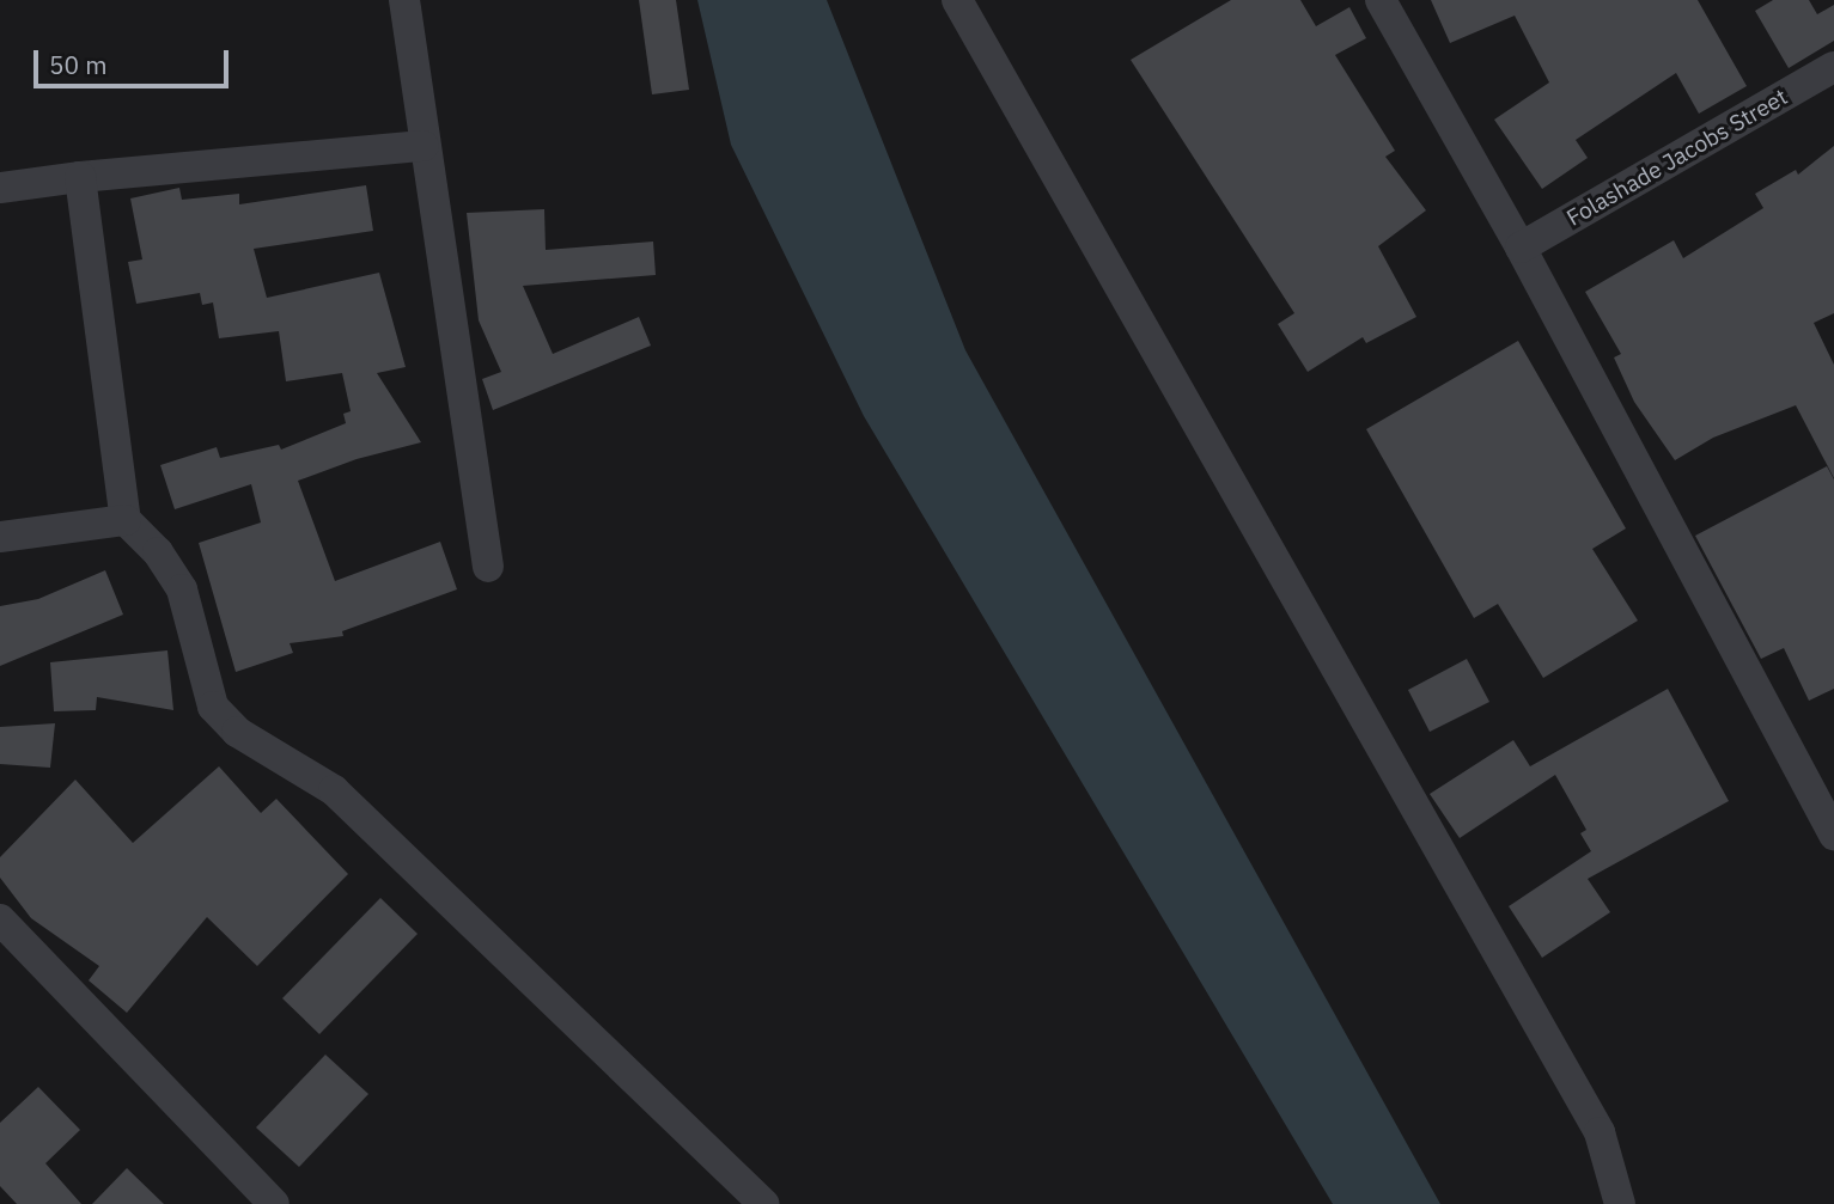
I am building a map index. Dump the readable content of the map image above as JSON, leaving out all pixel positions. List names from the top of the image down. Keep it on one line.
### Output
{"streets":{"street":["Folashade Jacobs Street"]},"scale_bar":"50 m"}
